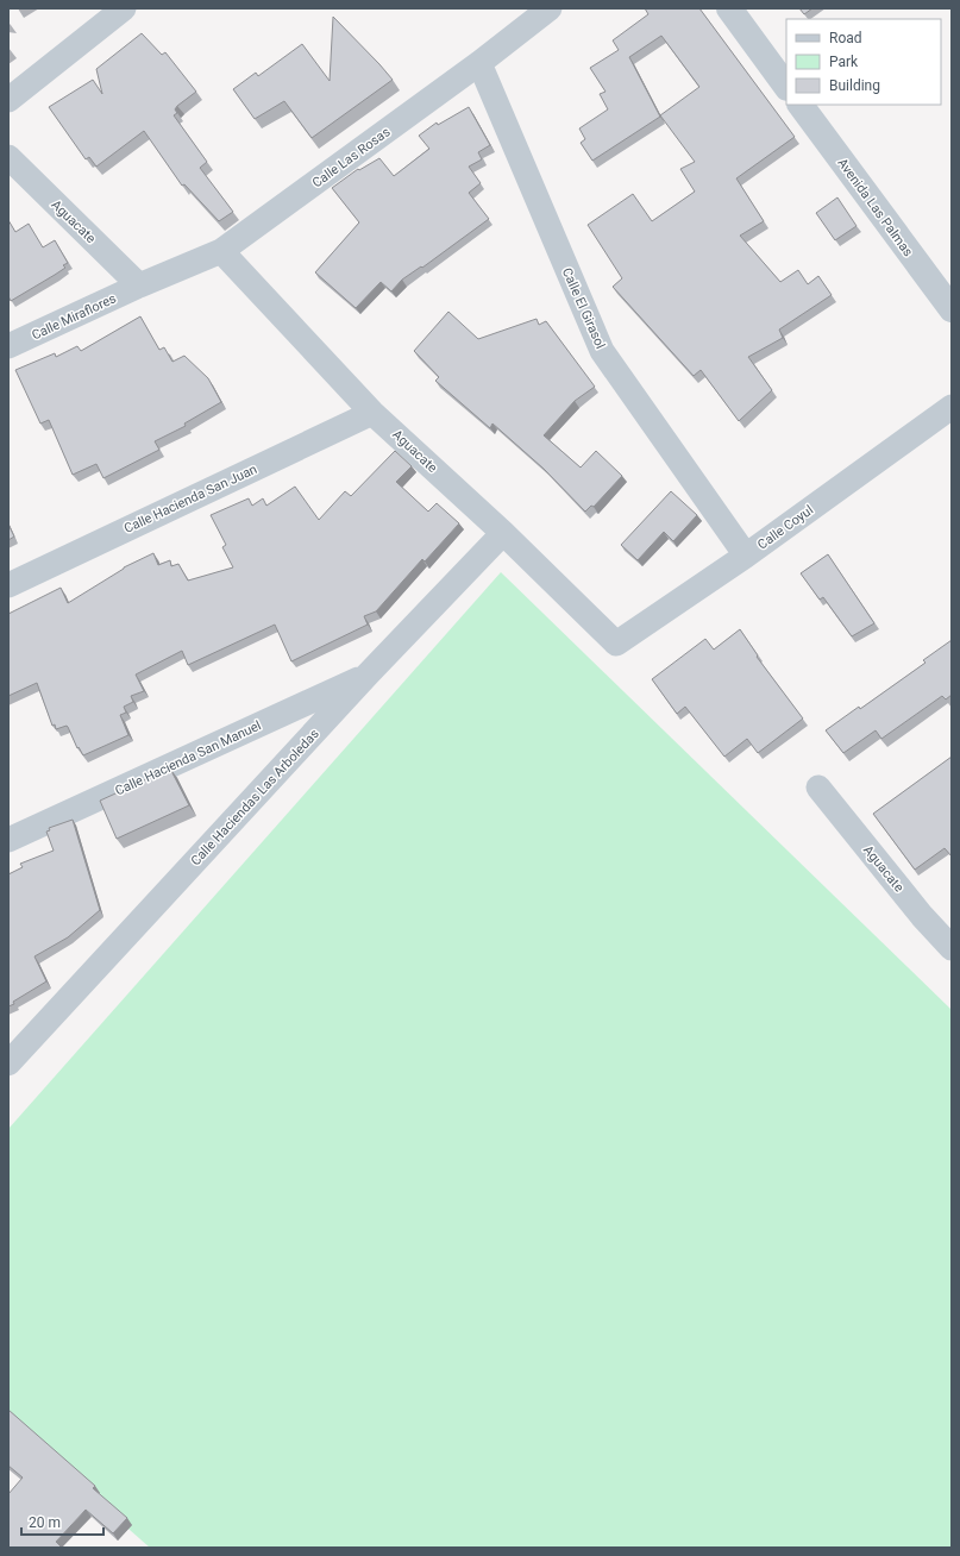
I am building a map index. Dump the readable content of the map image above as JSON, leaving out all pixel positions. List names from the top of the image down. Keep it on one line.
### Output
{"streets":{"street":["Calle Las Rosas","Avenida Las Palmas","Aguacate","Calle El Girasol","Calle Miraflores","Calle Hacienda San Juan","Calle Coyul","Calle Hacienda San Manuel","Calle Haciendas Las Arboledas"]},"crossings":[["Calle Las Rosas","Aguacate"],["Calle Las Rosas","Calle El Girasol"],["Calle Las Rosas","Calle Miraflores"],["Aguacate","Calle Miraflores"],["Aguacate","Calle Hacienda San Juan"],["Aguacate","Calle Coyul"],["Aguacate","Calle Haciendas Las Arboledas"],["Calle El Girasol","Calle Coyul"],["Calle Hacienda San Manuel","Calle Haciendas Las Arboledas"]],"legend":["Road","Park","Building"],"scale_bar":"20 m"}
